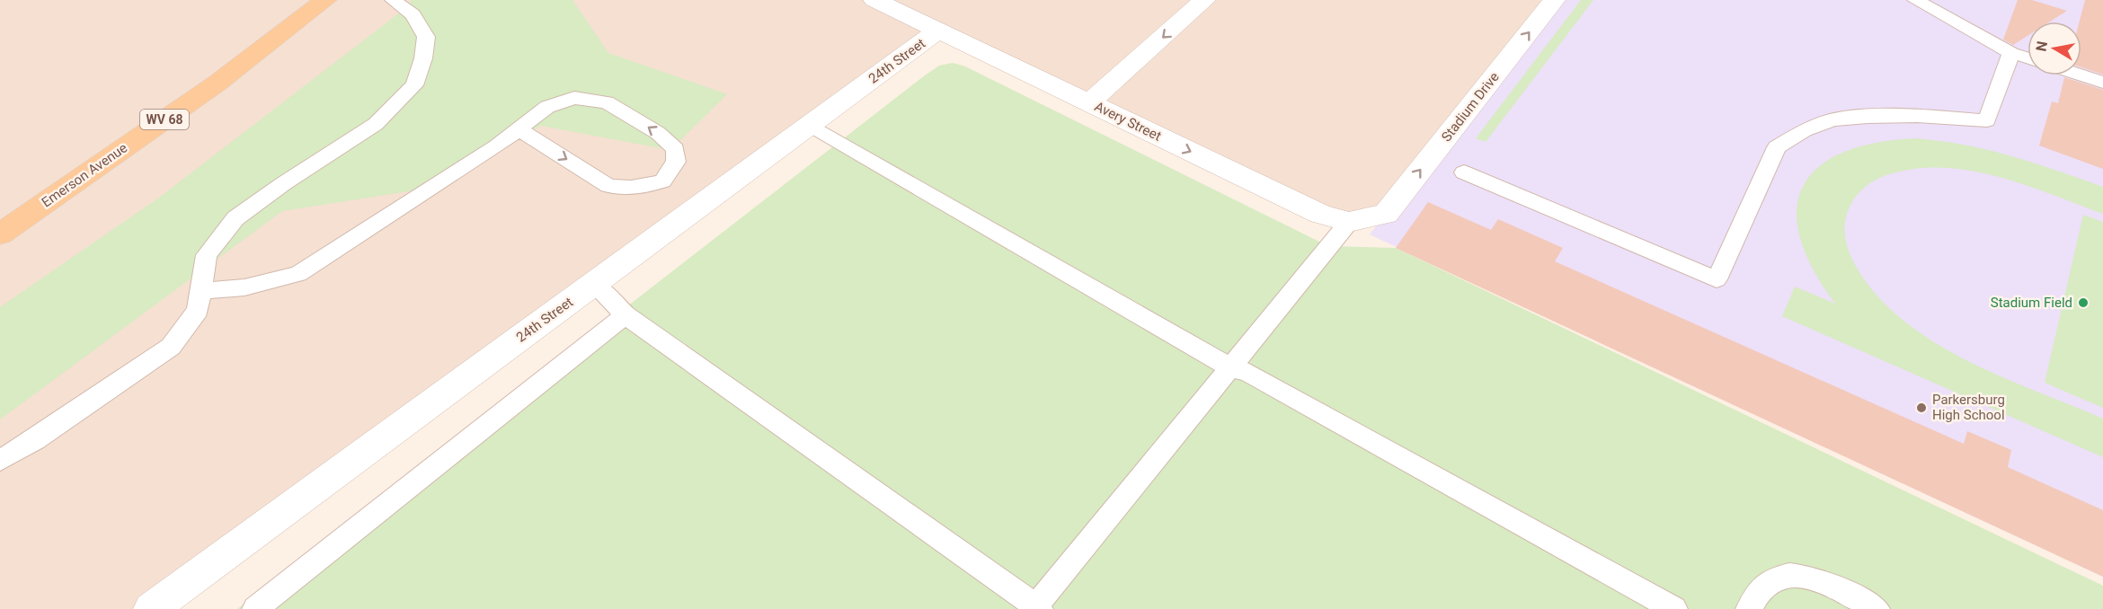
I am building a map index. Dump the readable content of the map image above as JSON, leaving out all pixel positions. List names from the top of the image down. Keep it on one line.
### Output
{"streets":{"main road":["WV 68","Emerson Avenue"],"street":["24th Street","Stadium Drive","Avery Street"]},"crossings":[["24th Street","Avery Street"],["Stadium Drive","Avery Street"]],"one_way":["Stadium Drive","Avery Street"],"places":["Stadium Field","Parkersburg High School"],"north":"left"}
